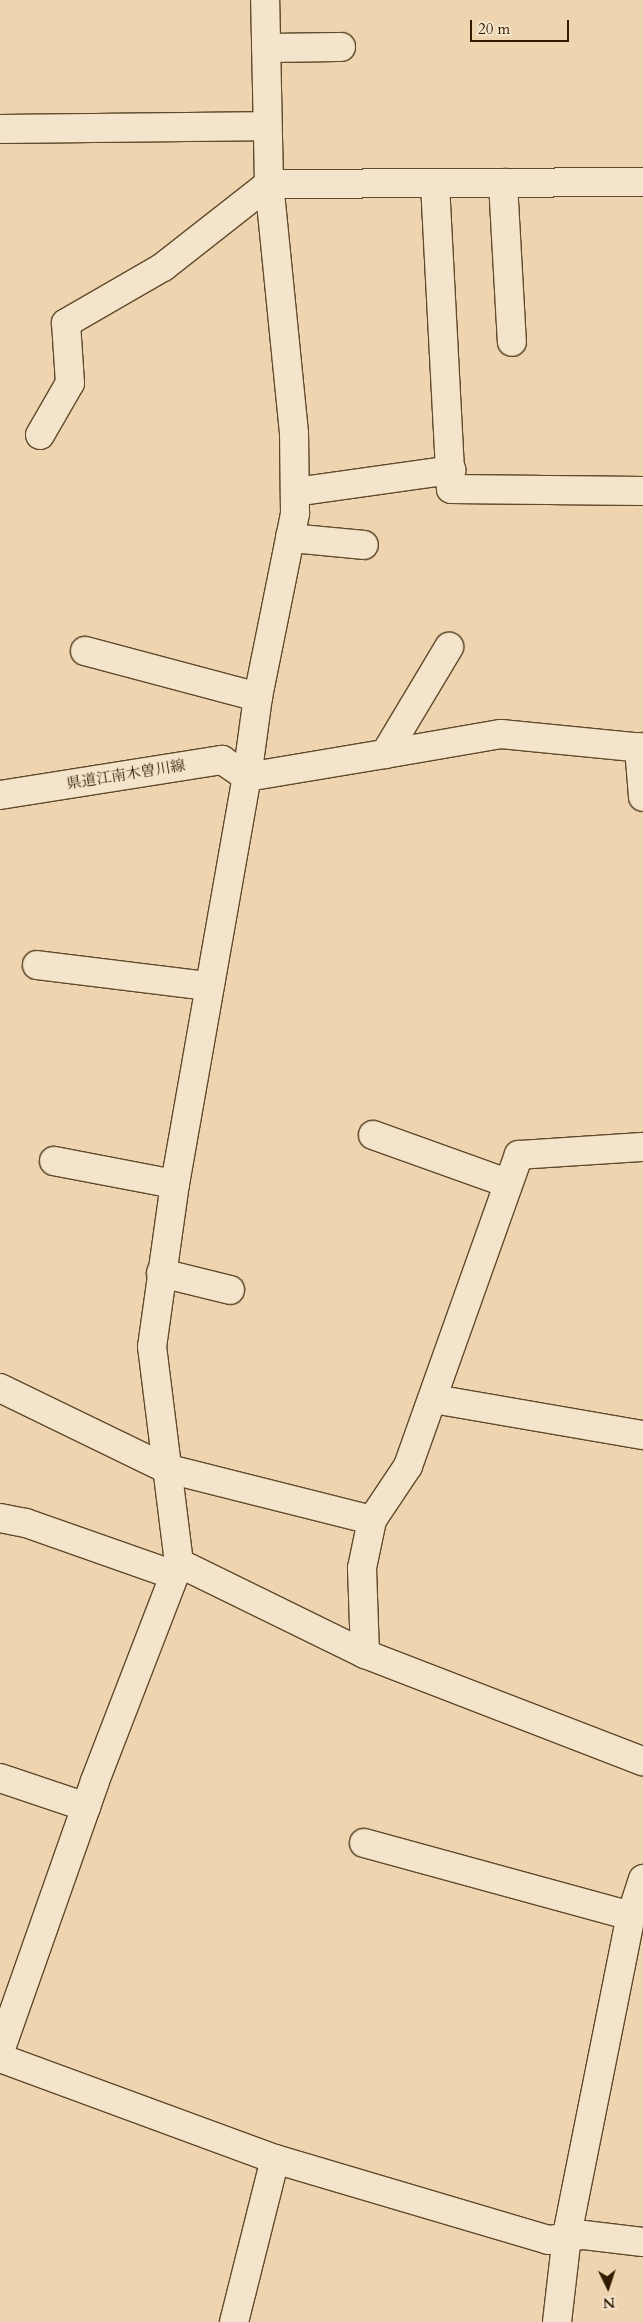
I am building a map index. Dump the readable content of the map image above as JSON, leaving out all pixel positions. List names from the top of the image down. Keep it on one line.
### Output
{"streets":{"street":["県道江南木曽川線"]},"scale_bar":"20 m","north":"bottom"}
